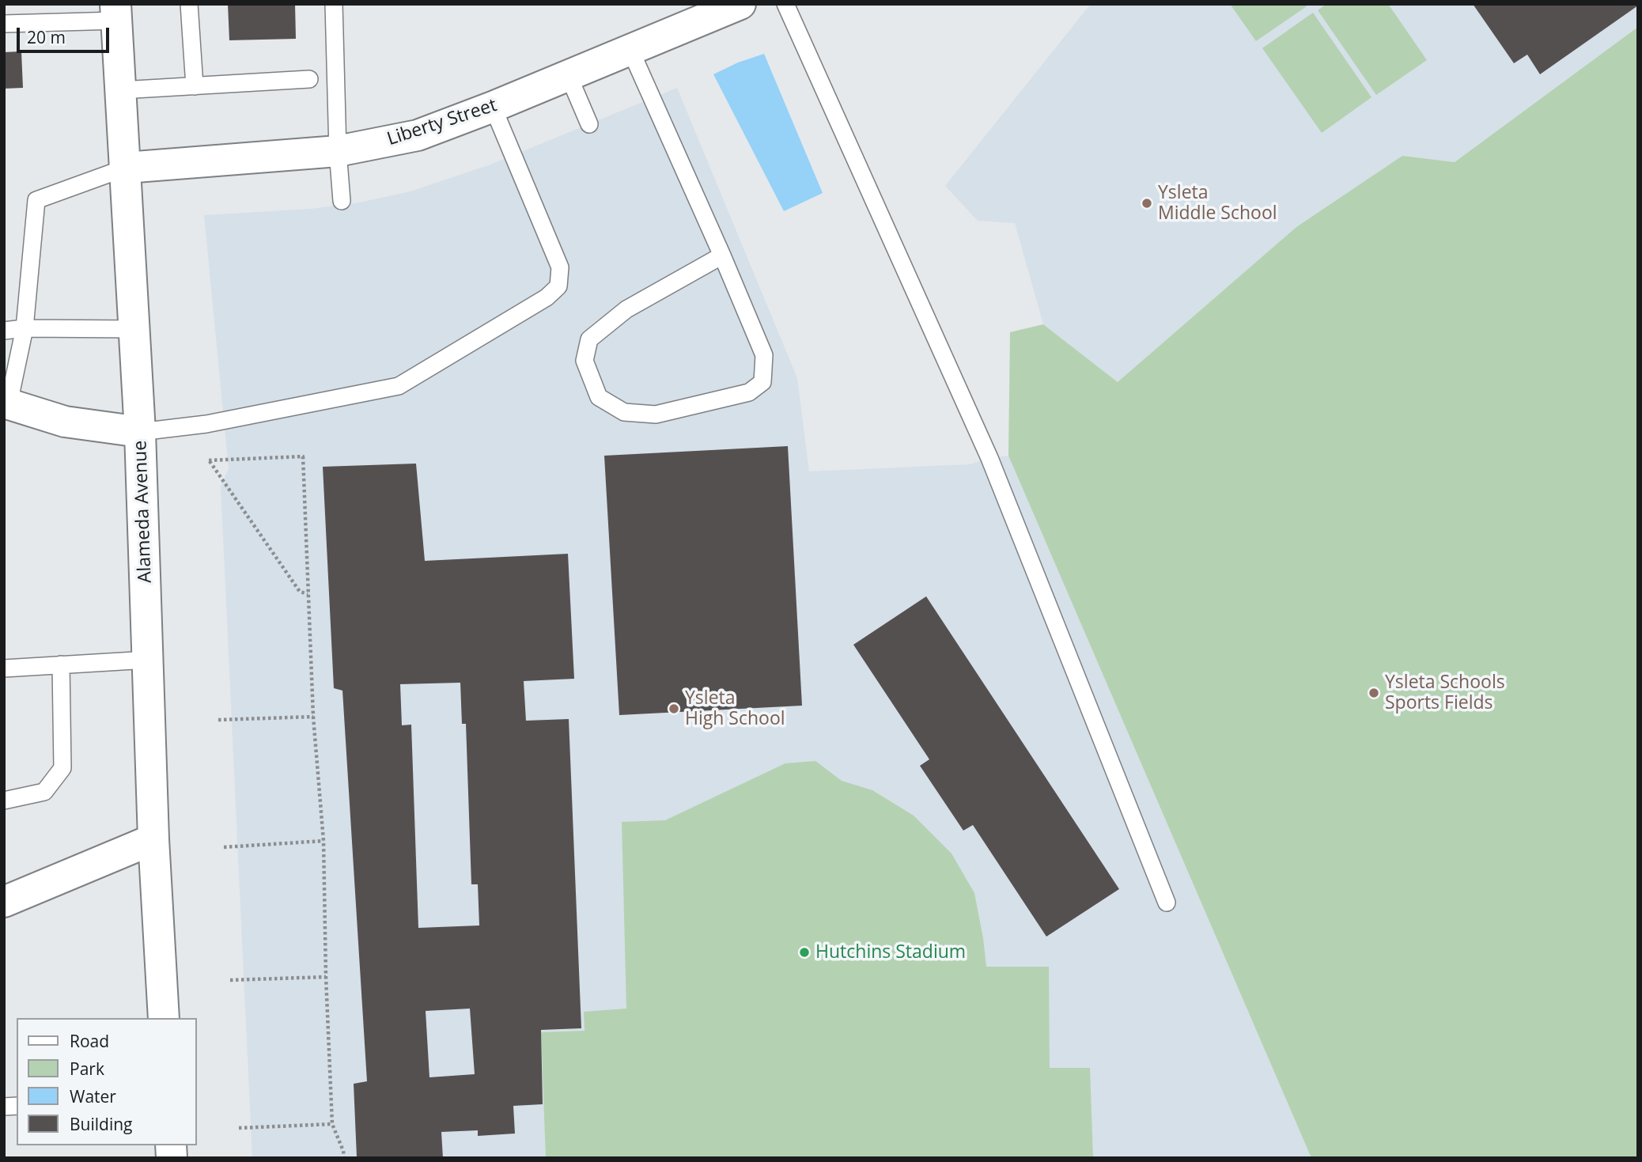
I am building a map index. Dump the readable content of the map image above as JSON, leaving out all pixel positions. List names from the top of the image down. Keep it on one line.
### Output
{"streets":{"main road":["Liberty Street","Alameda Avenue"]},"crossings":[["Liberty Street","Alameda Avenue"]],"places":["Ysleta Middle School","Ysleta Schools Sports Fields","Ysleta High School","Hutchins Stadium"],"legend":["Road","Park","Water","Building"],"scale_bar":"20 m"}
